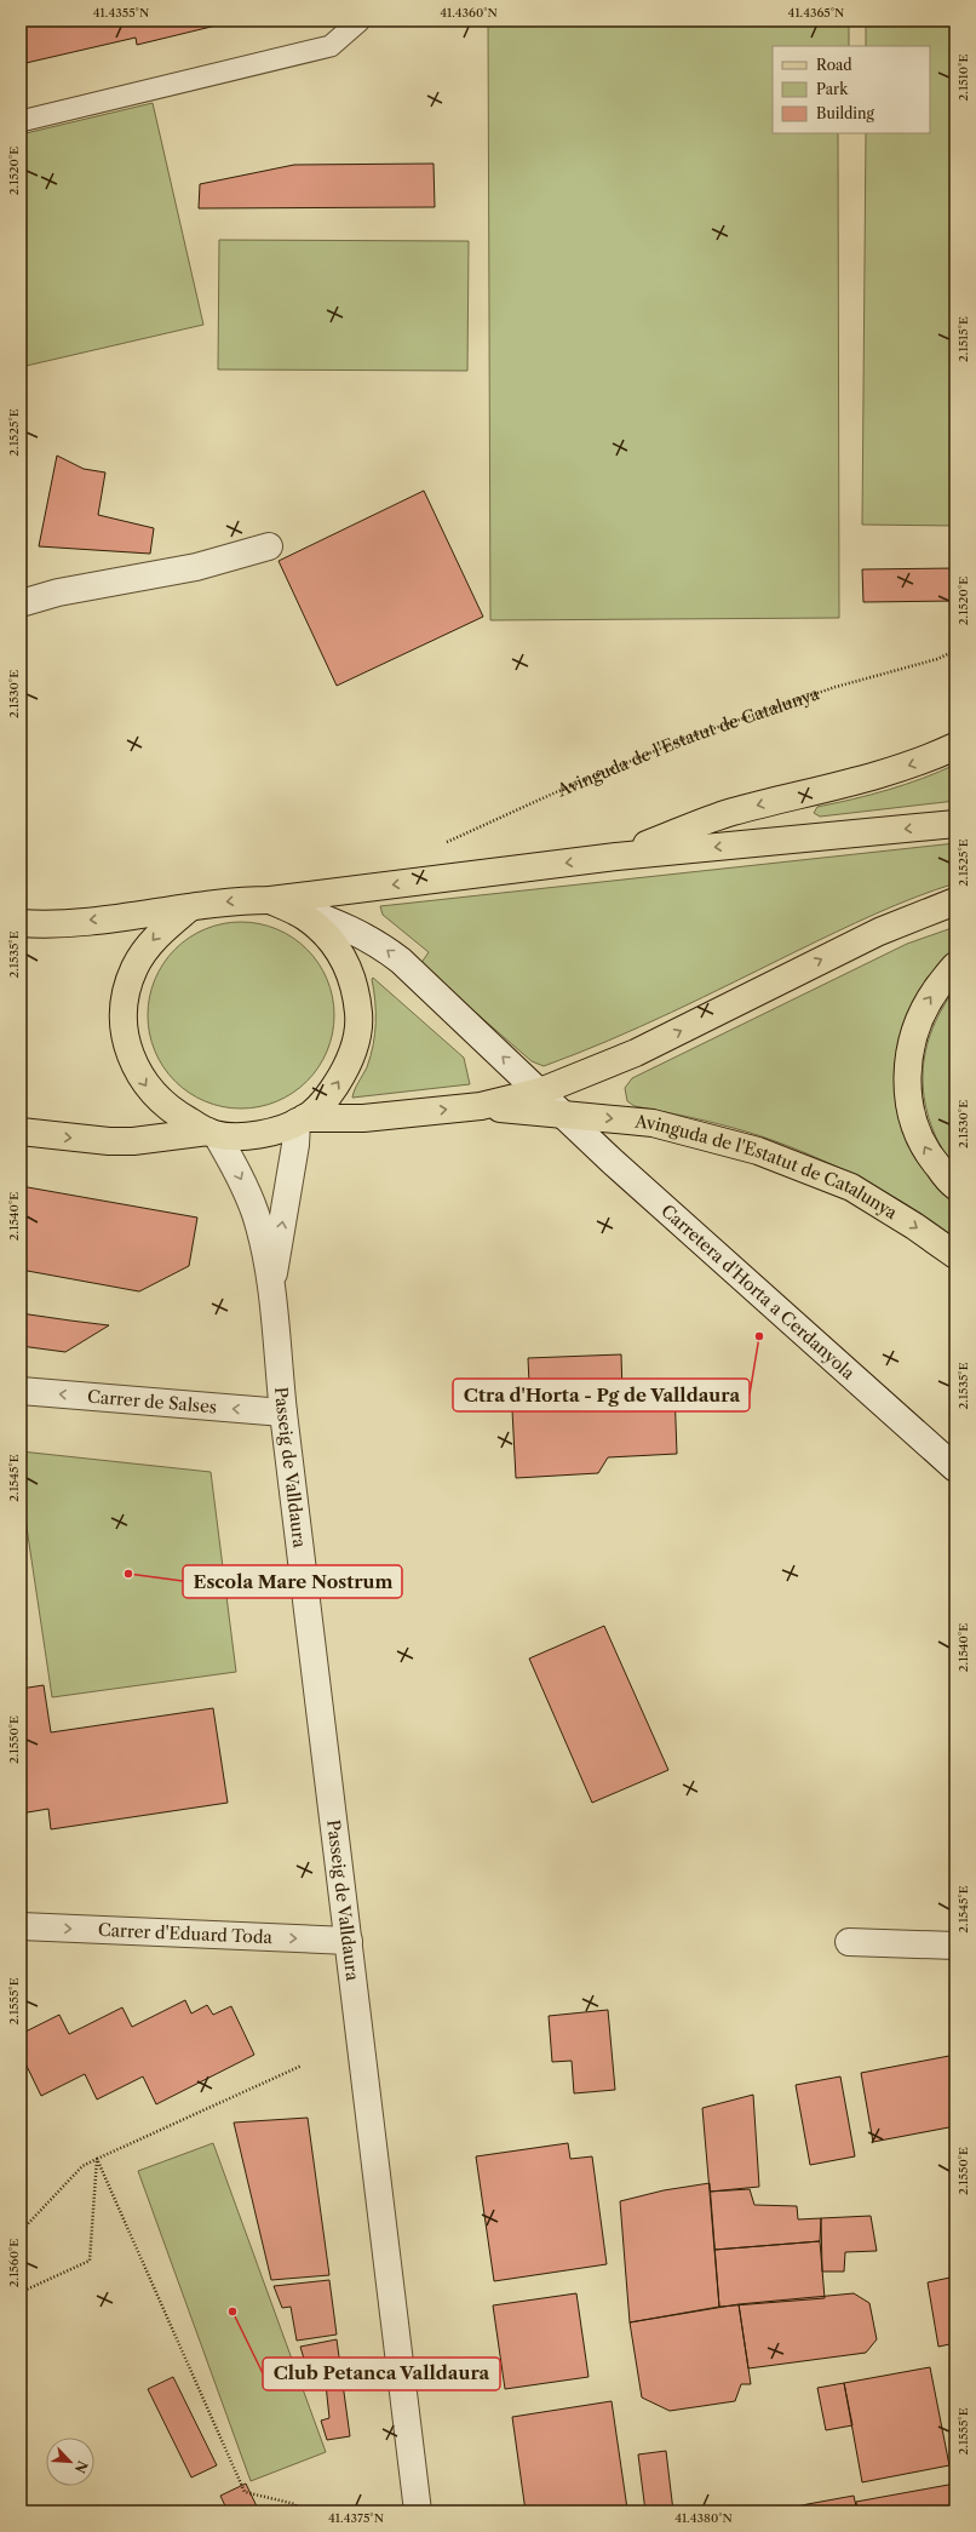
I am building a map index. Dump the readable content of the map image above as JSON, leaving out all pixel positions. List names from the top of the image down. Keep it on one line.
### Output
{"streets":{"main road":["Avinguda de l'Estatut de Catalunya"],"street":["Carretera d'Horta a Cerdanyola","Carrer de Salses","Passeig de Valldaura","Carrer d'Eduard Toda"]},"crossings":[["Avinguda de l'Estatut de Catalunya","Carretera d'Horta a Cerdanyola"],["Avinguda de l'Estatut de Catalunya","Passeig de Valldaura"],["Carrer de Salses","Passeig de Valldaura"],["Passeig de Valldaura","Carrer d'Eduard Toda"]],"one_way":["Carrer de Salses","Carrer d'Eduard Toda"],"places":["Ctra d'Horta - Pg de Valldaura","Escola Mare Nostrum","Club Petanca Valldaura"],"legend":["Road","Park","Building"],"north":"bottom right","coordinates":["41.4355°N","41.4360°N","41.4365°N","2.1510°E","2.1520°E","2.1515°E","2.1525°E","2.1530°E","2.1535°E","2.1540°E","2.1545°E","2.1550°E","2.1555°E","2.1560°E","41.4375°N","41.4380°N"]}
